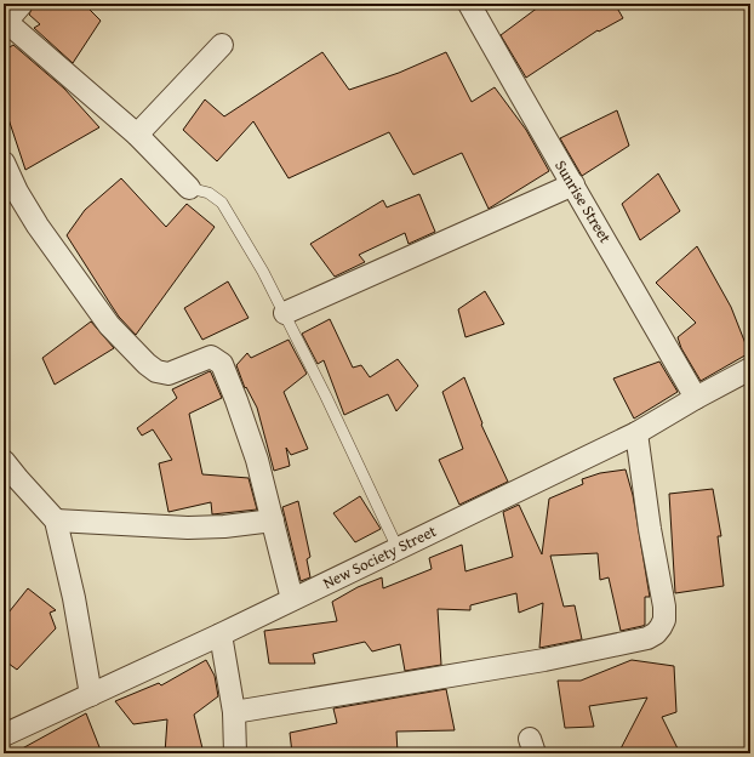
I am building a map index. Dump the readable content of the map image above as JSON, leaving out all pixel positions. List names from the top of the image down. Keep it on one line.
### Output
{"streets":{"street":["Sunrise Street","New Society Street"]},"crossings":[["Sunrise Street","New Society Street"]]}
